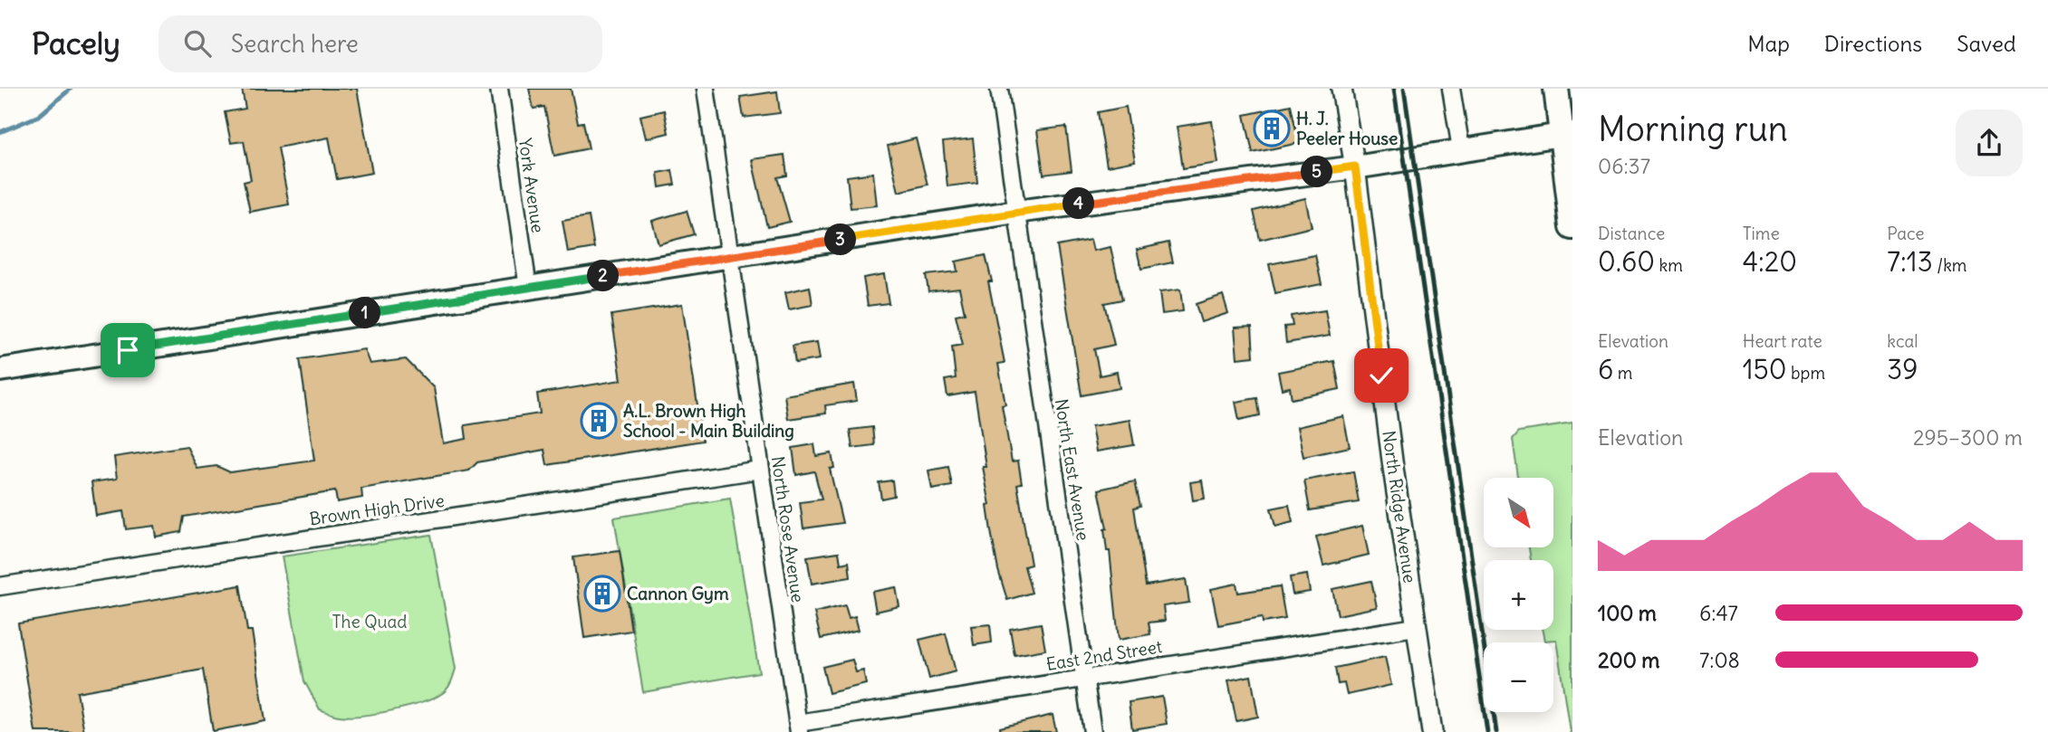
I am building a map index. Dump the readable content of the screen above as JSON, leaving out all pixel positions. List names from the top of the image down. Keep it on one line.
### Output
{"streets":{"street":["York Avenue","North East Avenue","North Ridge Avenue","Brown High Drive","North Rose Avenue","East 2nd Street"]},"crossings":[["North East Avenue","East 2nd Street"],["North Ridge Avenue","East 2nd Street"],["Brown High Drive","North Rose Avenue"],["North Rose Avenue","East 2nd Street"]],"parks":["The Quad"],"places":{"building":["H. J. Peeler House","A.L. Brown High School - Main Building","Cannon Gym"]},"north":"bottom right","page":{"header":"Pacely","search":"Search here","nav":["Map","Directions","Saved"],"heading":["Morning run","06:37"],"pins":["5","4","3","2","1"],"stats":[["Distance","0.60 km"],["Time","4:20"],["Pace","7:13 /km"],["Elevation","6 m"],["Heart rate","150 bpm"],["kcal","39"]],"chart":["Elevation","295–300 m"],"map_buttons":["+","−"],"list":[{"name":"100 m","note":"6:47"},{"name":"200 m","note":"7:08"}]}}
